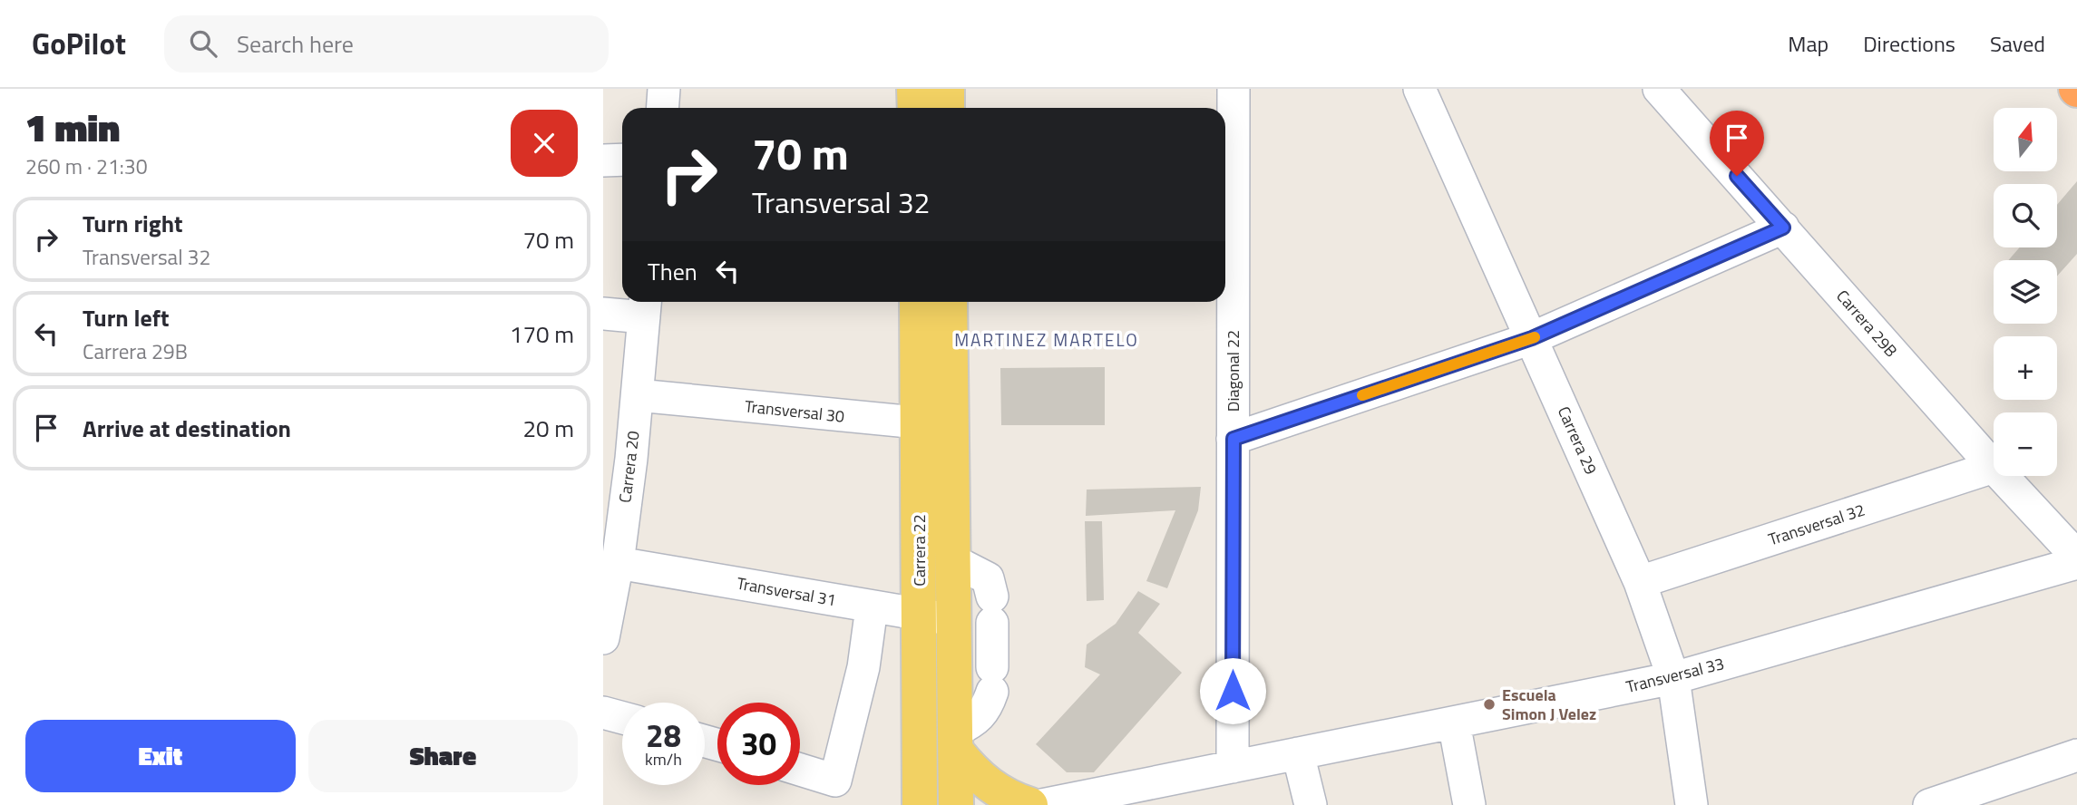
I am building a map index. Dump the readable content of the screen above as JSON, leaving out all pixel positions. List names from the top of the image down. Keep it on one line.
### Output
{"streets":{"main road":["Carrera 22"],"street":["Carrera 29B","Diagonal 22","Transversal 30","Carrera 29","Carrera 20","Transversal 32","Transversal 31","Transversal 33"]},"crossings":[["Carrera 29B","Transversal 32"],["Diagonal 22","Transversal 33"],["Transversal 30","Carrera 20"],["Transversal 30","Carrera 22"],["Carrera 29","Transversal 32"],["Carrera 29","Transversal 33"],["Carrera 20","Transversal 31"],["Carrera 22","Transversal 31"]],"districts":["MARTINEZ MARTELO"],"places":["Escuela Simon J Velez"],"north":"top","page":{"header":"GoPilot","search":"Search here","nav":["Map","Directions","Saved"],"heading":["1 min","260 m · 21:30"],"map_buttons":["+","−"],"turn":["70 m","Transversal 32"],"list":[{"name":"Turn right","note":"Transversal 32","value":"70 m"},{"name":"Turn left","note":"Carrera 29B","value":"170 m"},{"name":"Arrive at destination","value":"20 m"}],"then":"Then","speed":"28 km/h","limit":"30","buttons":["Exit","Share"]}}
